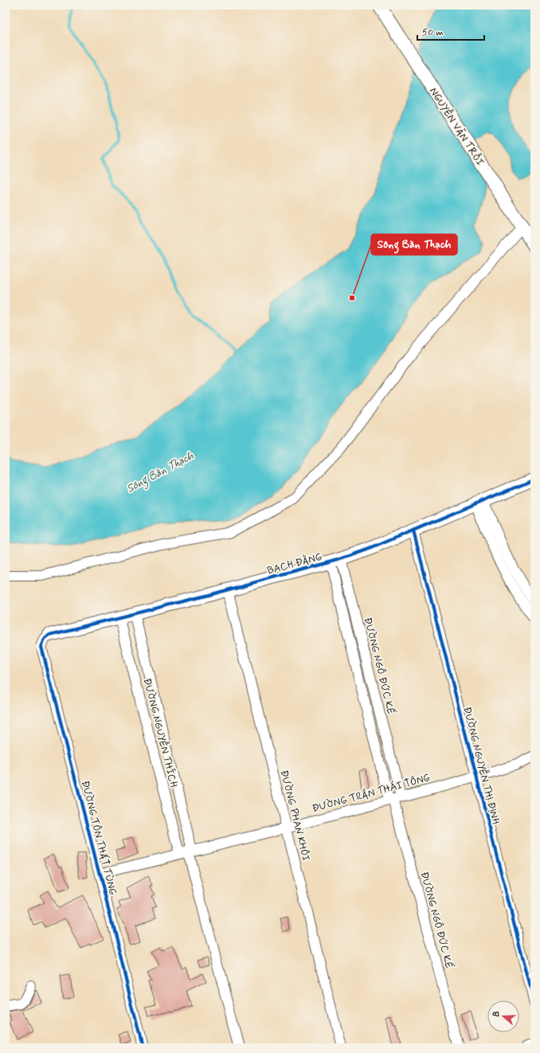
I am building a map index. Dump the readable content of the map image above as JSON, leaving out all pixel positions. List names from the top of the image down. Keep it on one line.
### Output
{"streets":{"street":["NGUYỄN VĂN TRỖI","BẠCH ĐẰNG","ĐƯỜNG NGÔ ĐỨC KẾ","ĐƯỜNG NGUYỄN THÍCH","ĐƯỜNG NGUYỄN THỊ ĐỊNH","ĐƯỜNG TRẦN THÁI TÔNG","ĐƯỜNG PHAN KHÔI","ĐƯỜNG TÔN THẤT TÙNG"]},"crossings":[["BẠCH ĐẰNG","ĐƯỜNG NGÔ ĐỨC KẾ"],["BẠCH ĐẰNG","ĐƯỜNG NGUYỄN THÍCH"],["BẠCH ĐẰNG","ĐƯỜNG NGUYỄN THỊ ĐỊNH"],["BẠCH ĐẰNG","ĐƯỜNG PHAN KHÔI"],["BẠCH ĐẰNG","ĐƯỜNG TÔN THẤT TÙNG"],["ĐƯỜNG NGÔ ĐỨC KẾ","ĐƯỜNG TRẦN THÁI TÔNG"],["ĐƯỜNG NGUYỄN THÍCH","ĐƯỜNG TRẦN THÁI TÔNG"],["ĐƯỜNG NGUYỄN THỊ ĐỊNH","ĐƯỜNG TRẦN THÁI TÔNG"],["ĐƯỜNG TRẦN THÁI TÔNG","ĐƯỜNG PHAN KHÔI"],["ĐƯỜNG TRẦN THÁI TÔNG","ĐƯỜNG TÔN THẤT TÙNG"]],"water":["Sông Bàn Thạch"],"places":["Sông Bàn Thạch"],"scale_bar":"50 m","north":"left"}
